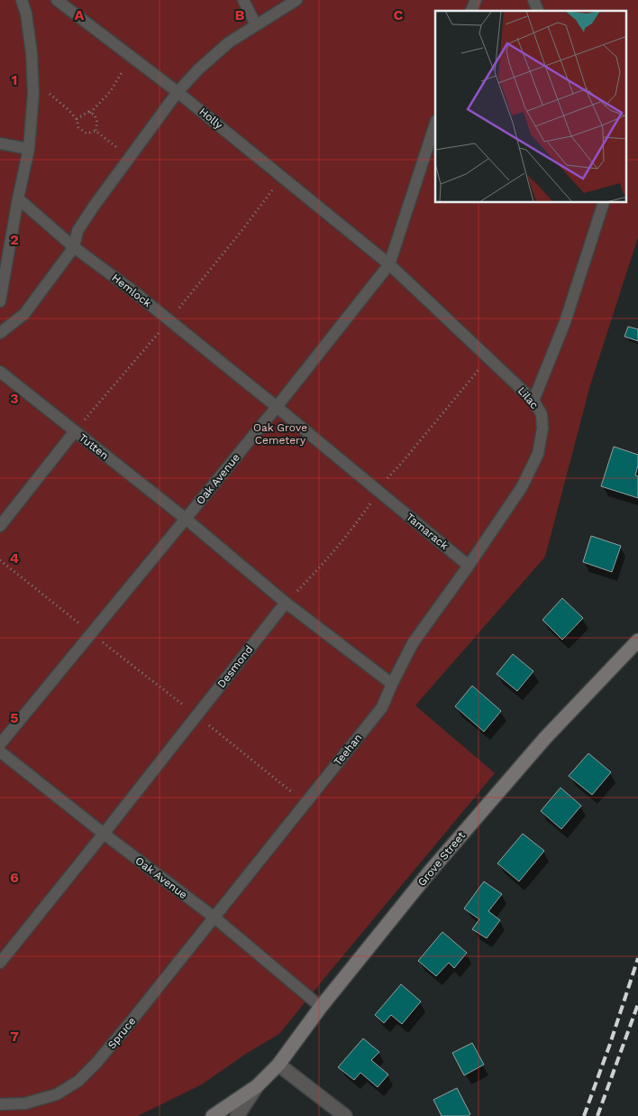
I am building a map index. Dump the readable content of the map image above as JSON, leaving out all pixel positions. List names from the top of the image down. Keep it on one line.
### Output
{"streets":{"street":["Grove Street"],"lane":["Holly","Hemlock","Lilac","Tutten","Oak Avenue","Tamarack","Desmond","Teehan","Spruce"]},"crossings":[["Holly","Lilac"],["Holly","Oak Avenue"],["Hemlock","Oak Avenue"],["Hemlock","Tamarack"],["Lilac","Oak Avenue"],["Lilac","Tamarack"],["Tutten","Oak Avenue"],["Oak Avenue","Tamarack"],["Oak Avenue","Desmond"],["Oak Avenue","Teehan"],["Oak Avenue","Grove Street"],["Oak Avenue","Spruce"],["Teehan","Spruce"]],"parks":["Oak Grove Cemetery"],"grid":{"columns":["A","B","C"],"rows":["1","2","3","4","5","6","7"]}}
